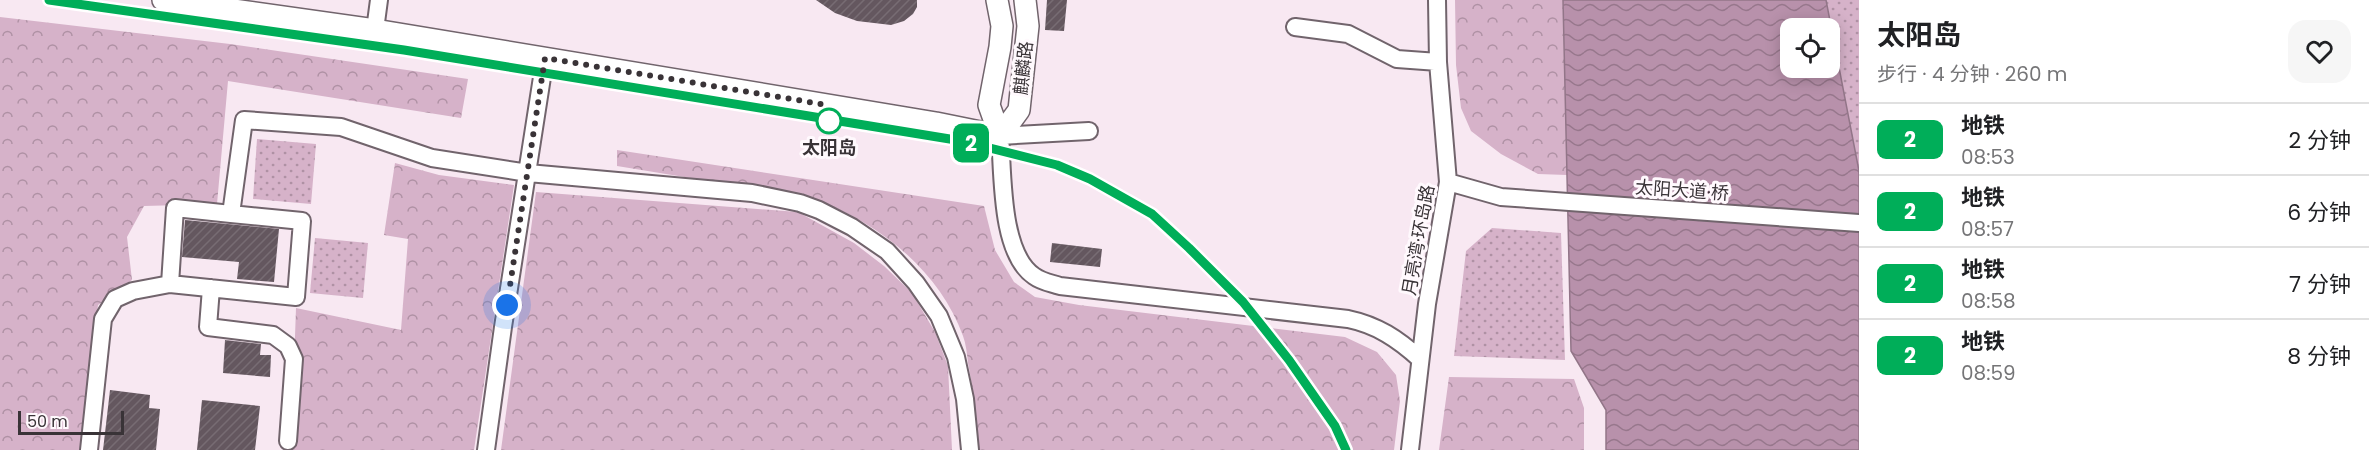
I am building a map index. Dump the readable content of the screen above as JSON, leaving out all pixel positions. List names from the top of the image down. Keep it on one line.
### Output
{"streets":{"main road":["麒麟路"],"street":["太阳大道·桥","月亮湾·环岛路"]},"crossings":[["太阳大道·桥","月亮湾·环岛路"]],"places":["太阳岛"],"lines":["metro line 2"],"scale_bar":"50 m","page":{"on_map":"2","heading":["太阳岛","步行 · 4 分钟 · 260 m"],"list":[{"mark":"2","name":"地铁","note":"08:53","value":"2 分钟"},{"mark":"2","name":"地铁","note":"08:57","value":"6 分钟"},{"mark":"2","name":"地铁","note":"08:58","value":"7 分钟"},{"mark":"2","name":"地铁","note":"08:59","value":"8 分钟"}],"scale":"50 m"}}
